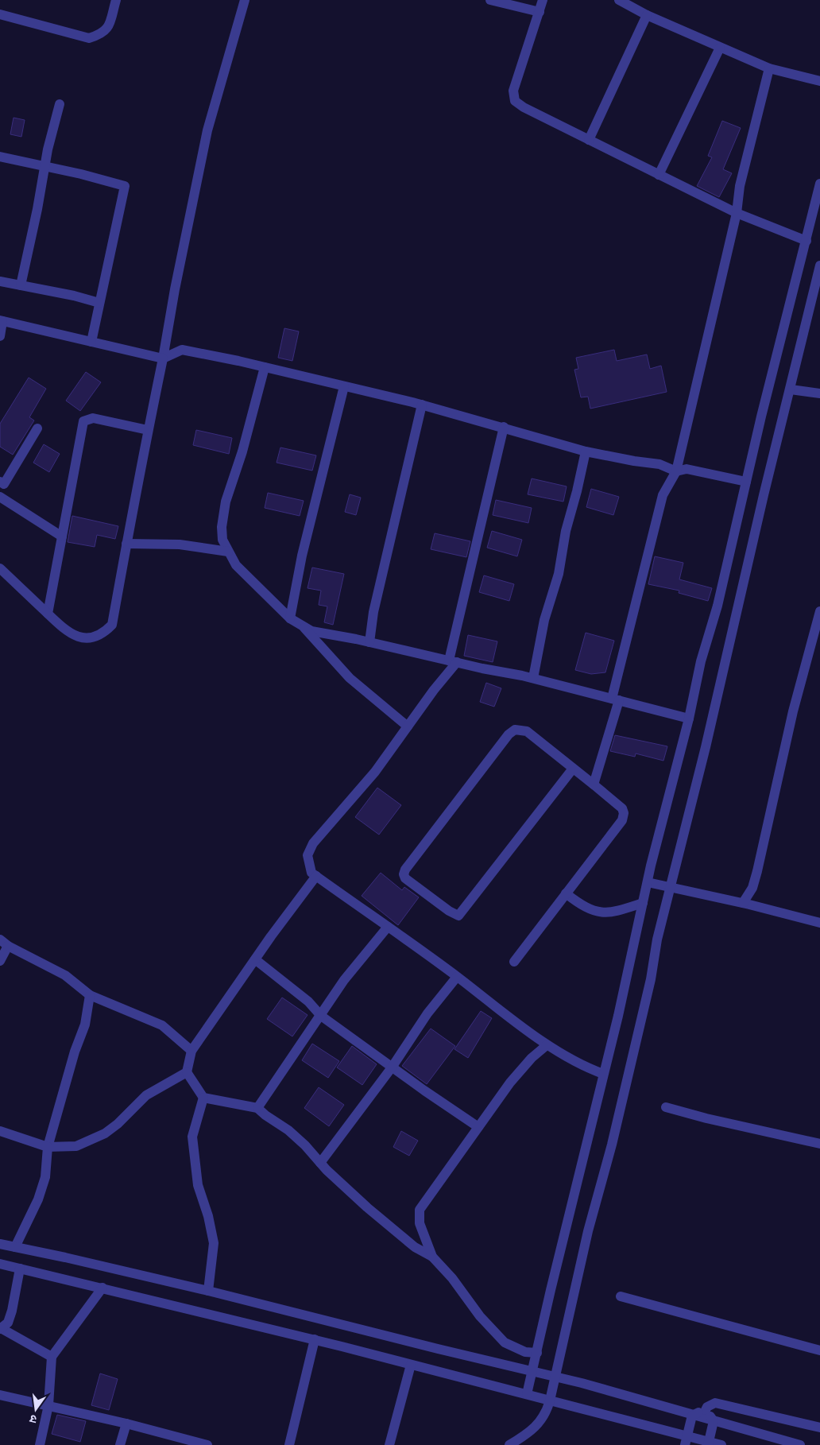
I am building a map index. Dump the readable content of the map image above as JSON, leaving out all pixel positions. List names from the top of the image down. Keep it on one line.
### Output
{"north":"bottom"}
